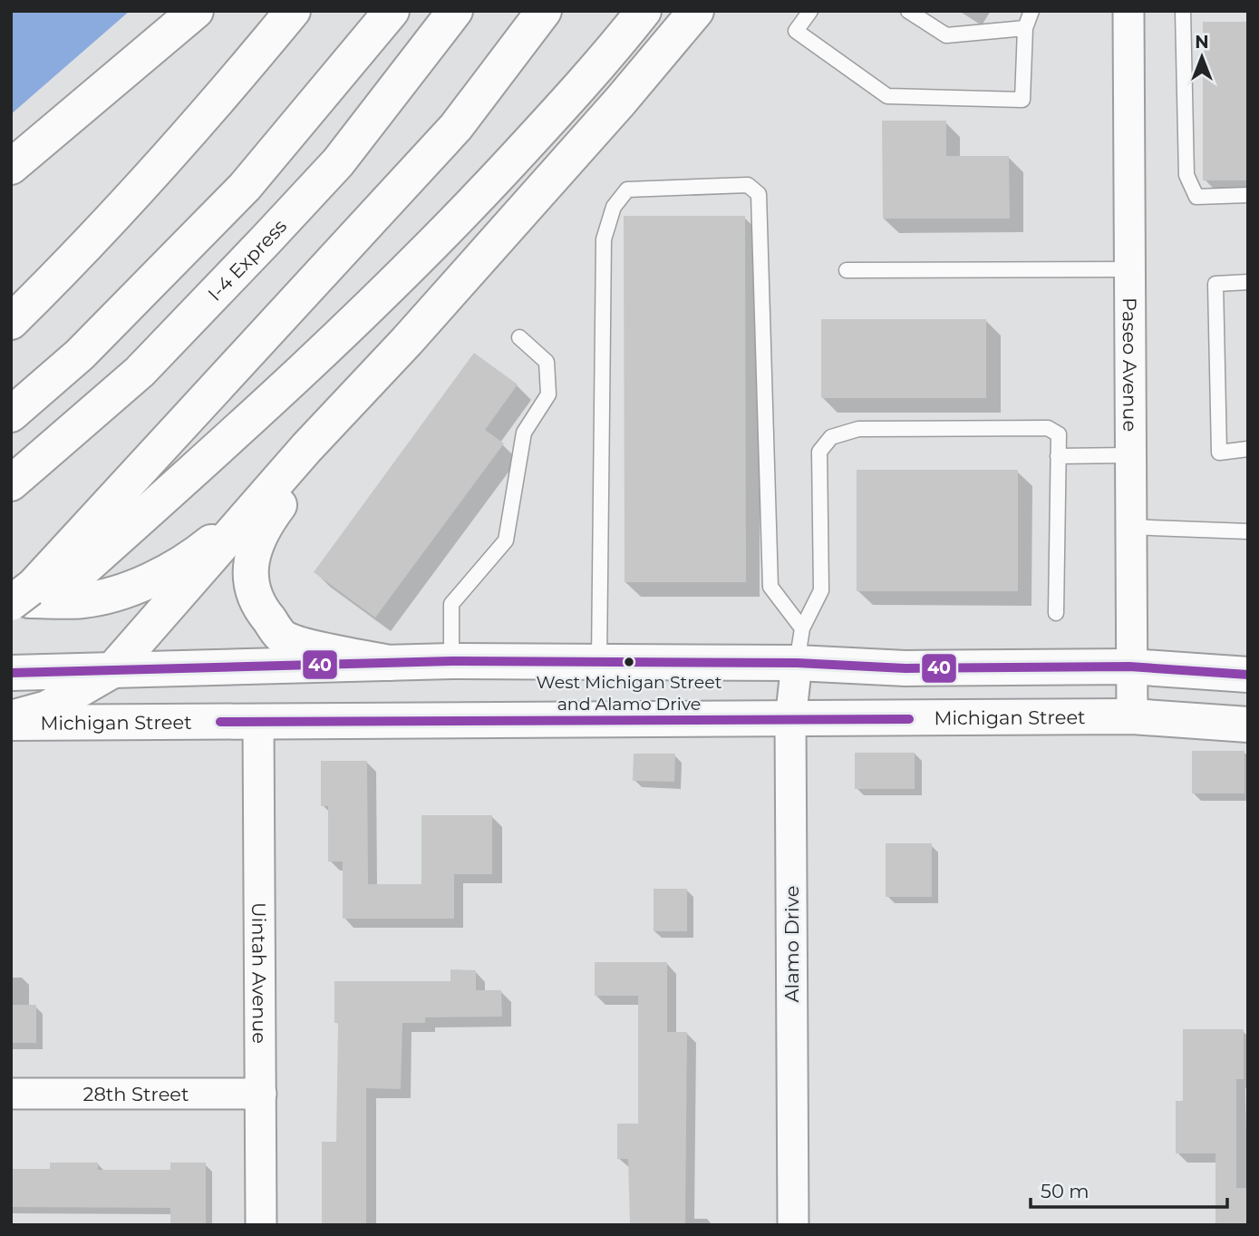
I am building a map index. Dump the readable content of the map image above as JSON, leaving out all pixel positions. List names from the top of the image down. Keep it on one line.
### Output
{"streets":{"main road":["I-4 Express","Michigan Street"],"street":["Paseo Avenue","Alamo Drive","Uintah Avenue","28th Street"]},"crossings":[["Paseo Avenue","Michigan Street"],["Michigan Street","Alamo Drive"],["Michigan Street","Uintah Avenue"],["Uintah Avenue","28th Street"]],"places":["West Michigan Street and Alamo Drive"],"lines":["transit line 40"],"scale_bar":"50 m","north":"top"}
